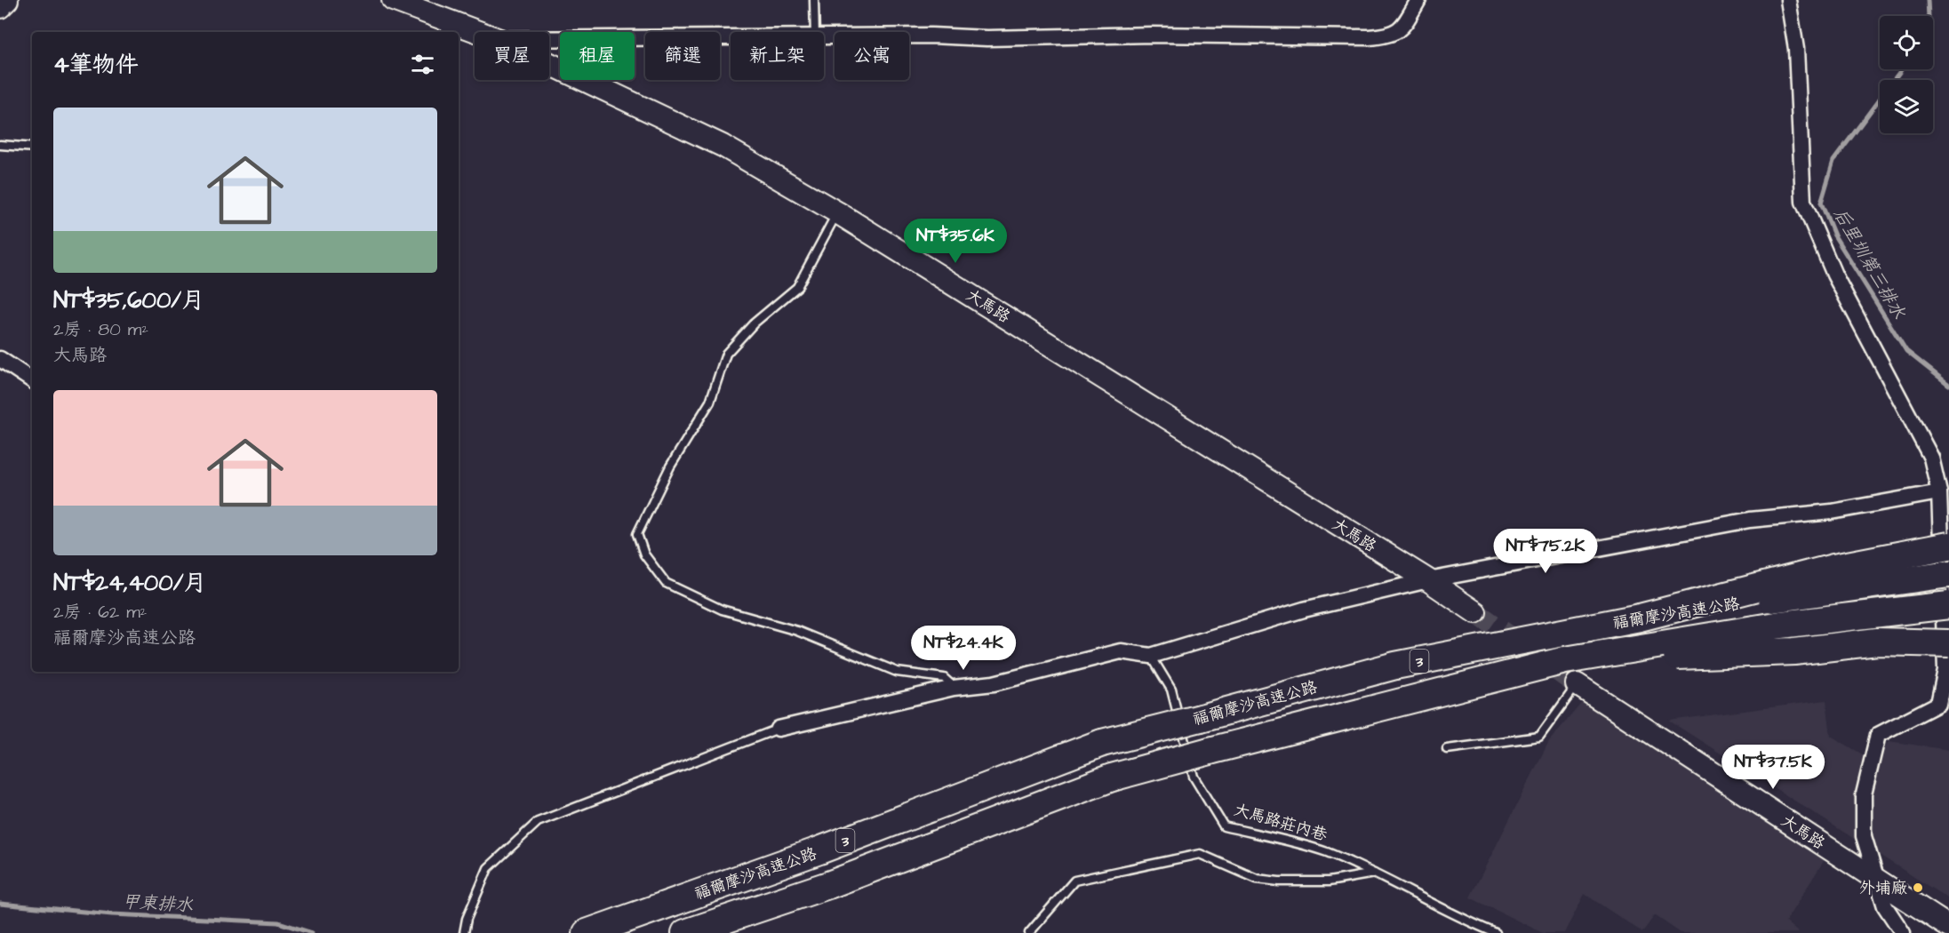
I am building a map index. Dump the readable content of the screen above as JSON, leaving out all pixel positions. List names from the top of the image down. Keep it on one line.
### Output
{"streets":{"highway":["福爾摩沙高速公路","3"],"street":["大馬路"],"lane":["大馬路莊內巷"]},"water":["后里圳第三排水","甲東排水"],"places":["外埔廠"],"page":{"chip":["買屋","租屋","篩選","新上架","公寓"],"heading":"4筆物件","list":[{"name":"NT$35,600/月","note":"2房 · 80 m² · 大馬路"},{"name":"NT$24,400/月","note":"2房 · 62 m² · 福爾摩沙高速公路"}],"price":["NT$35.6K","NT$75.2K","NT$24.4K","NT$37.5K"]}}
